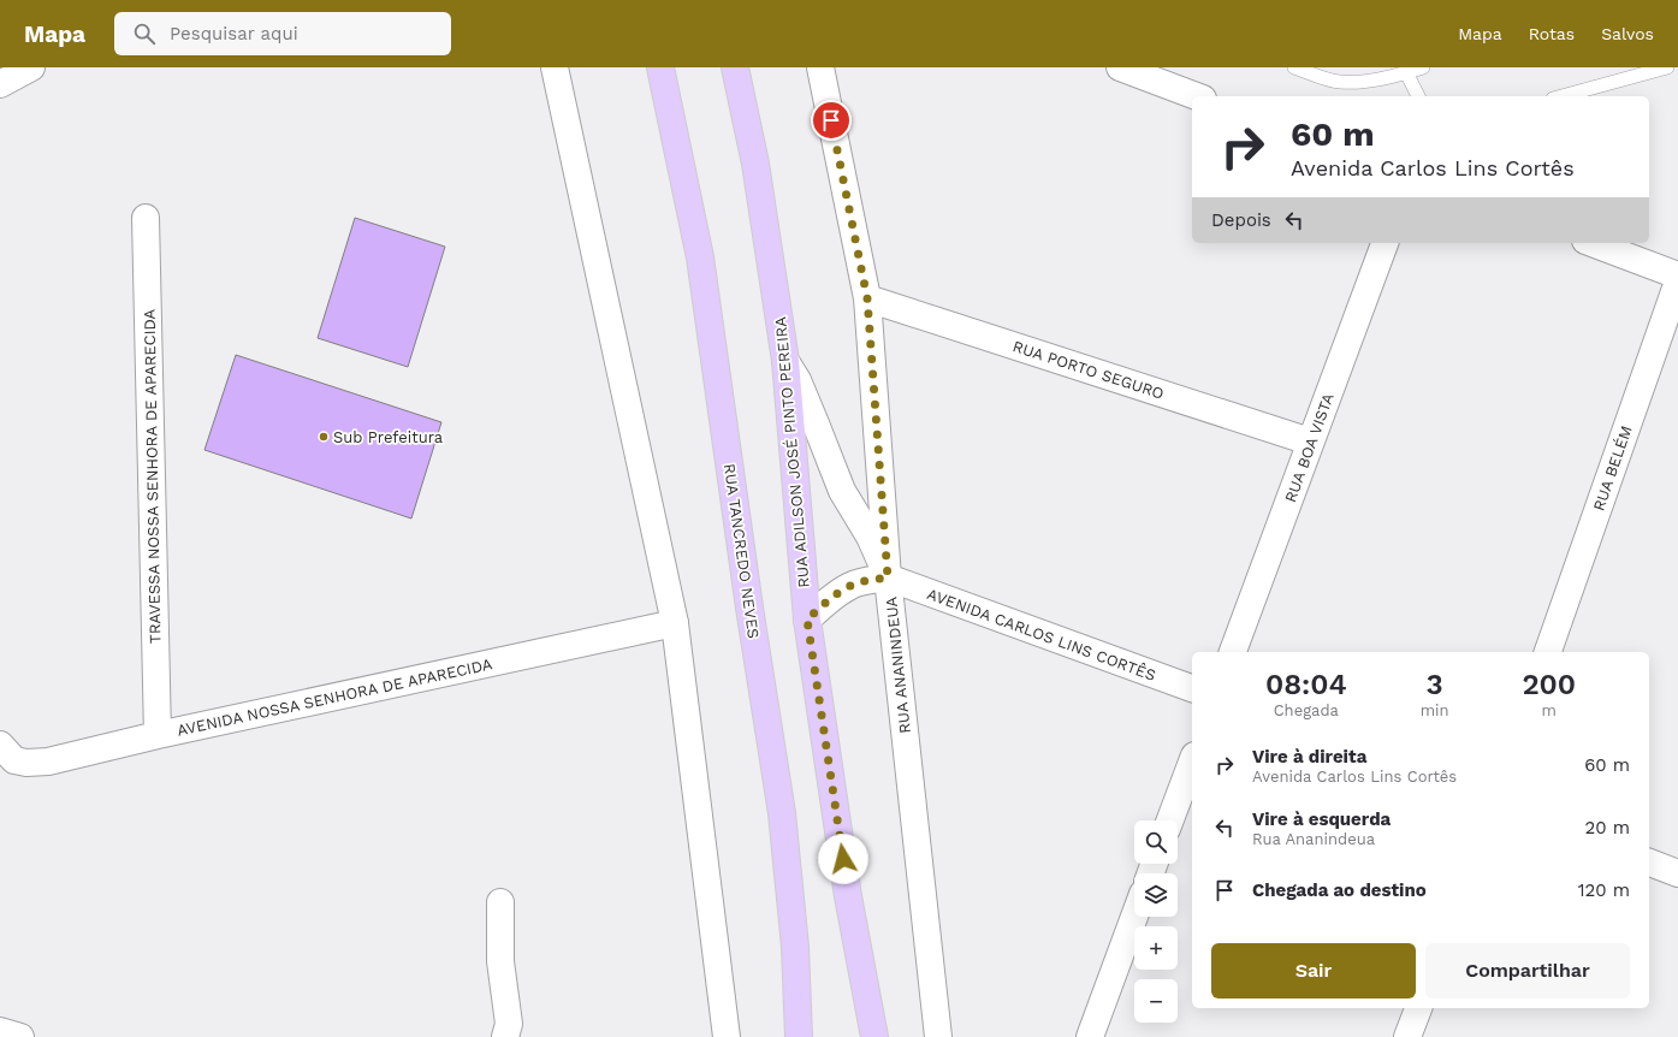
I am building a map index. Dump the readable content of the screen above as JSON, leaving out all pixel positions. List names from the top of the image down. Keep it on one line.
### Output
{"streets":{"main road":["RUA ADILSON JOSÉ PINTO PEREIRA","RUA TANCREDO NEVES"],"street":["RUA PORTO SEGURO","RUA BOA VISTA","RUA BELÉM","TRAVESSA NOSSA SENHORA DE APARECIDA","AVENIDA CARLOS LINS CORTÊS","RUA ANANINDEUA","AVENIDA NOSSA SENHORA DE APARECIDA"]},"crossings":[["RUA PORTO SEGURO","RUA BOA VISTA"],["RUA PORTO SEGURO","RUA ANANINDEUA"],["TRAVESSA NOSSA SENHORA DE APARECIDA","AVENIDA NOSSA SENHORA DE APARECIDA"],["AVENIDA CARLOS LINS CORTÊS","RUA ANANINDEUA"]],"places":["Sub Prefeitura"],"page":{"header":"Mapa","search":"Pesquisar aqui","nav":["Mapa","Rotas","Salvos"],"turn":["60 m","Avenida Carlos Lins Cortês"],"then":"Depois","eta":["08:04","Chegada","3","min","200","m"],"list":[{"name":"Vire à direita","note":"Avenida Carlos Lins Cortês","value":"60 m"},{"name":"Vire à esquerda","note":"Rua Ananindeua","value":"20 m"},{"name":"Chegada ao destino","value":"120 m"}],"map_buttons":["+","−"],"buttons":["Sair","Compartilhar"]}}
